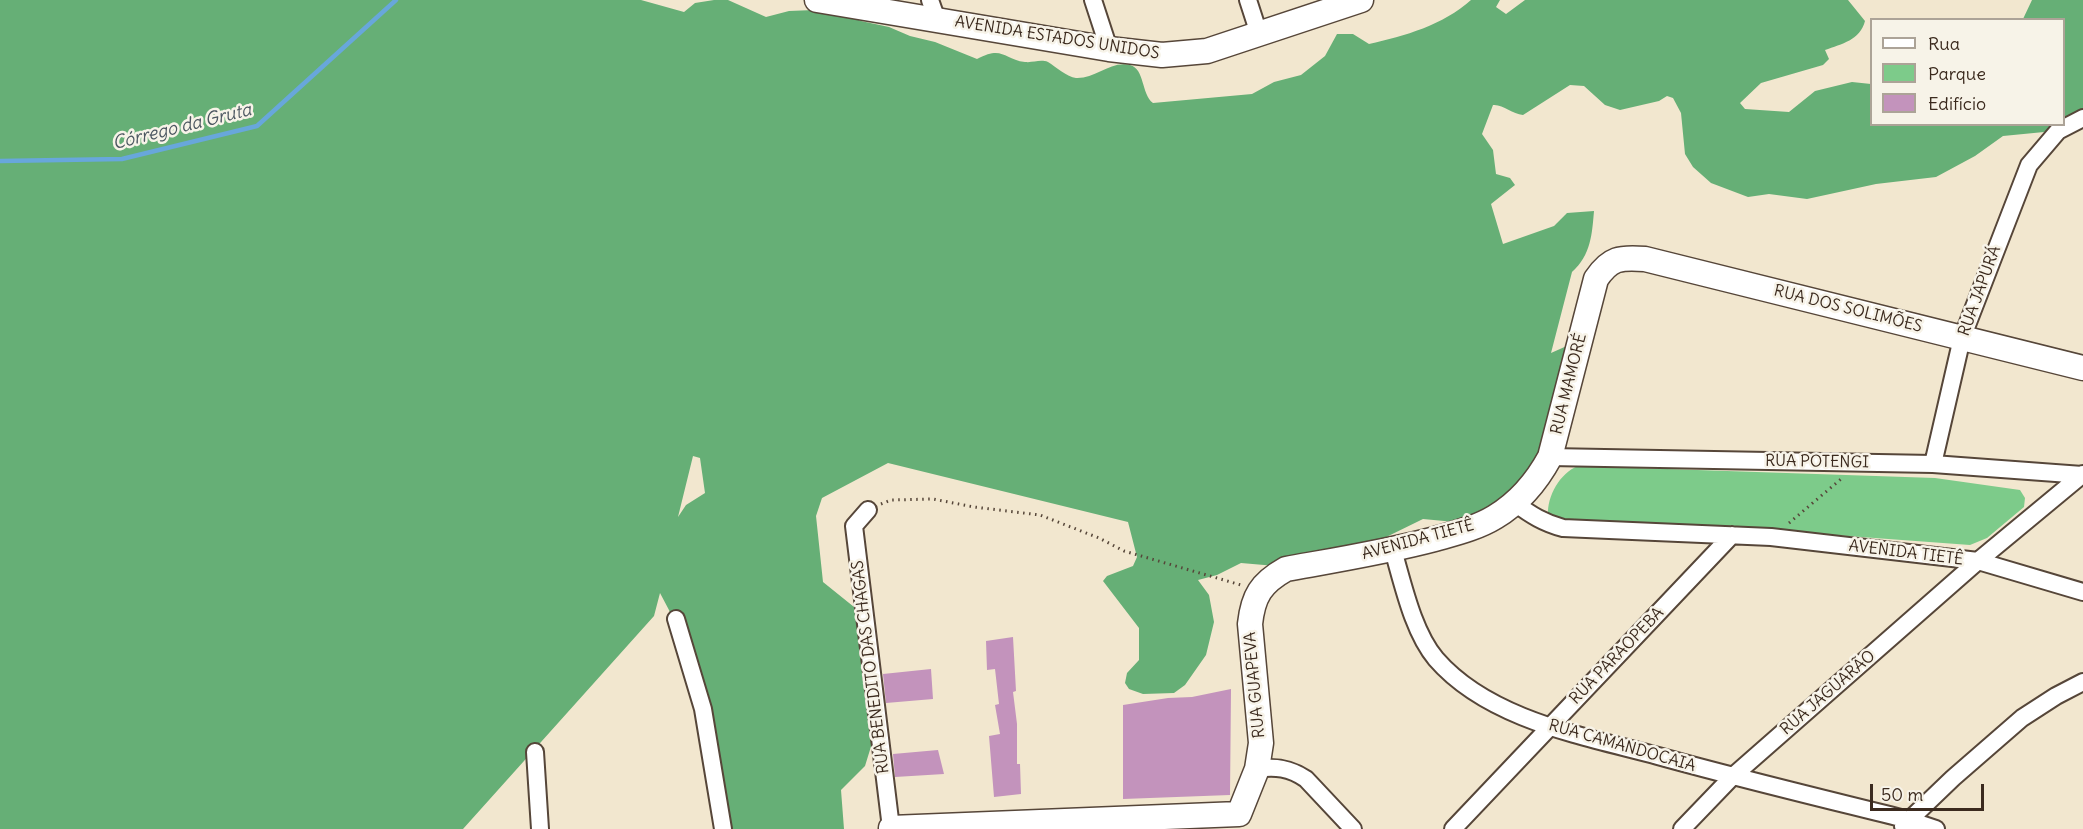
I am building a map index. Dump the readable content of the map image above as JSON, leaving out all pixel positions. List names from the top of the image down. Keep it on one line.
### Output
{"streets":{"street":["AVENIDA ESTADOS UNIDOS","RUA JAPURÁ","RUA DOS SOLIMÕES","RUA MAMORÉ","RUA POTENGI","AVENIDA TIETÊ","RUA PARAOPEBA","RUA BENEDITO DAS CHAGAS","RUA GUAPEVA","RUA JAGUARÃO","RUA CAMANDOCAIA"]},"crossings":[["RUA JAPURÁ","RUA DOS SOLIMÕES"],["RUA JAPURÁ","RUA POTENGI"],["RUA DOS SOLIMÕES","RUA MAMORÉ"],["RUA MAMORÉ","RUA POTENGI"],["RUA MAMORÉ","AVENIDA TIETÊ"],["RUA POTENGI","RUA JAGUARÃO"],["AVENIDA TIETÊ","RUA PARAOPEBA"],["AVENIDA TIETÊ","RUA GUAPEVA"],["AVENIDA TIETÊ","RUA JAGUARÃO"],["AVENIDA TIETÊ","RUA CAMANDOCAIA"],["RUA PARAOPEBA","RUA CAMANDOCAIA"],["RUA JAGUARÃO","RUA CAMANDOCAIA"]],"water":["Córrego da Gruta"],"legend":["Rua","Parque","Edifício"],"scale_bar":"50 m"}
